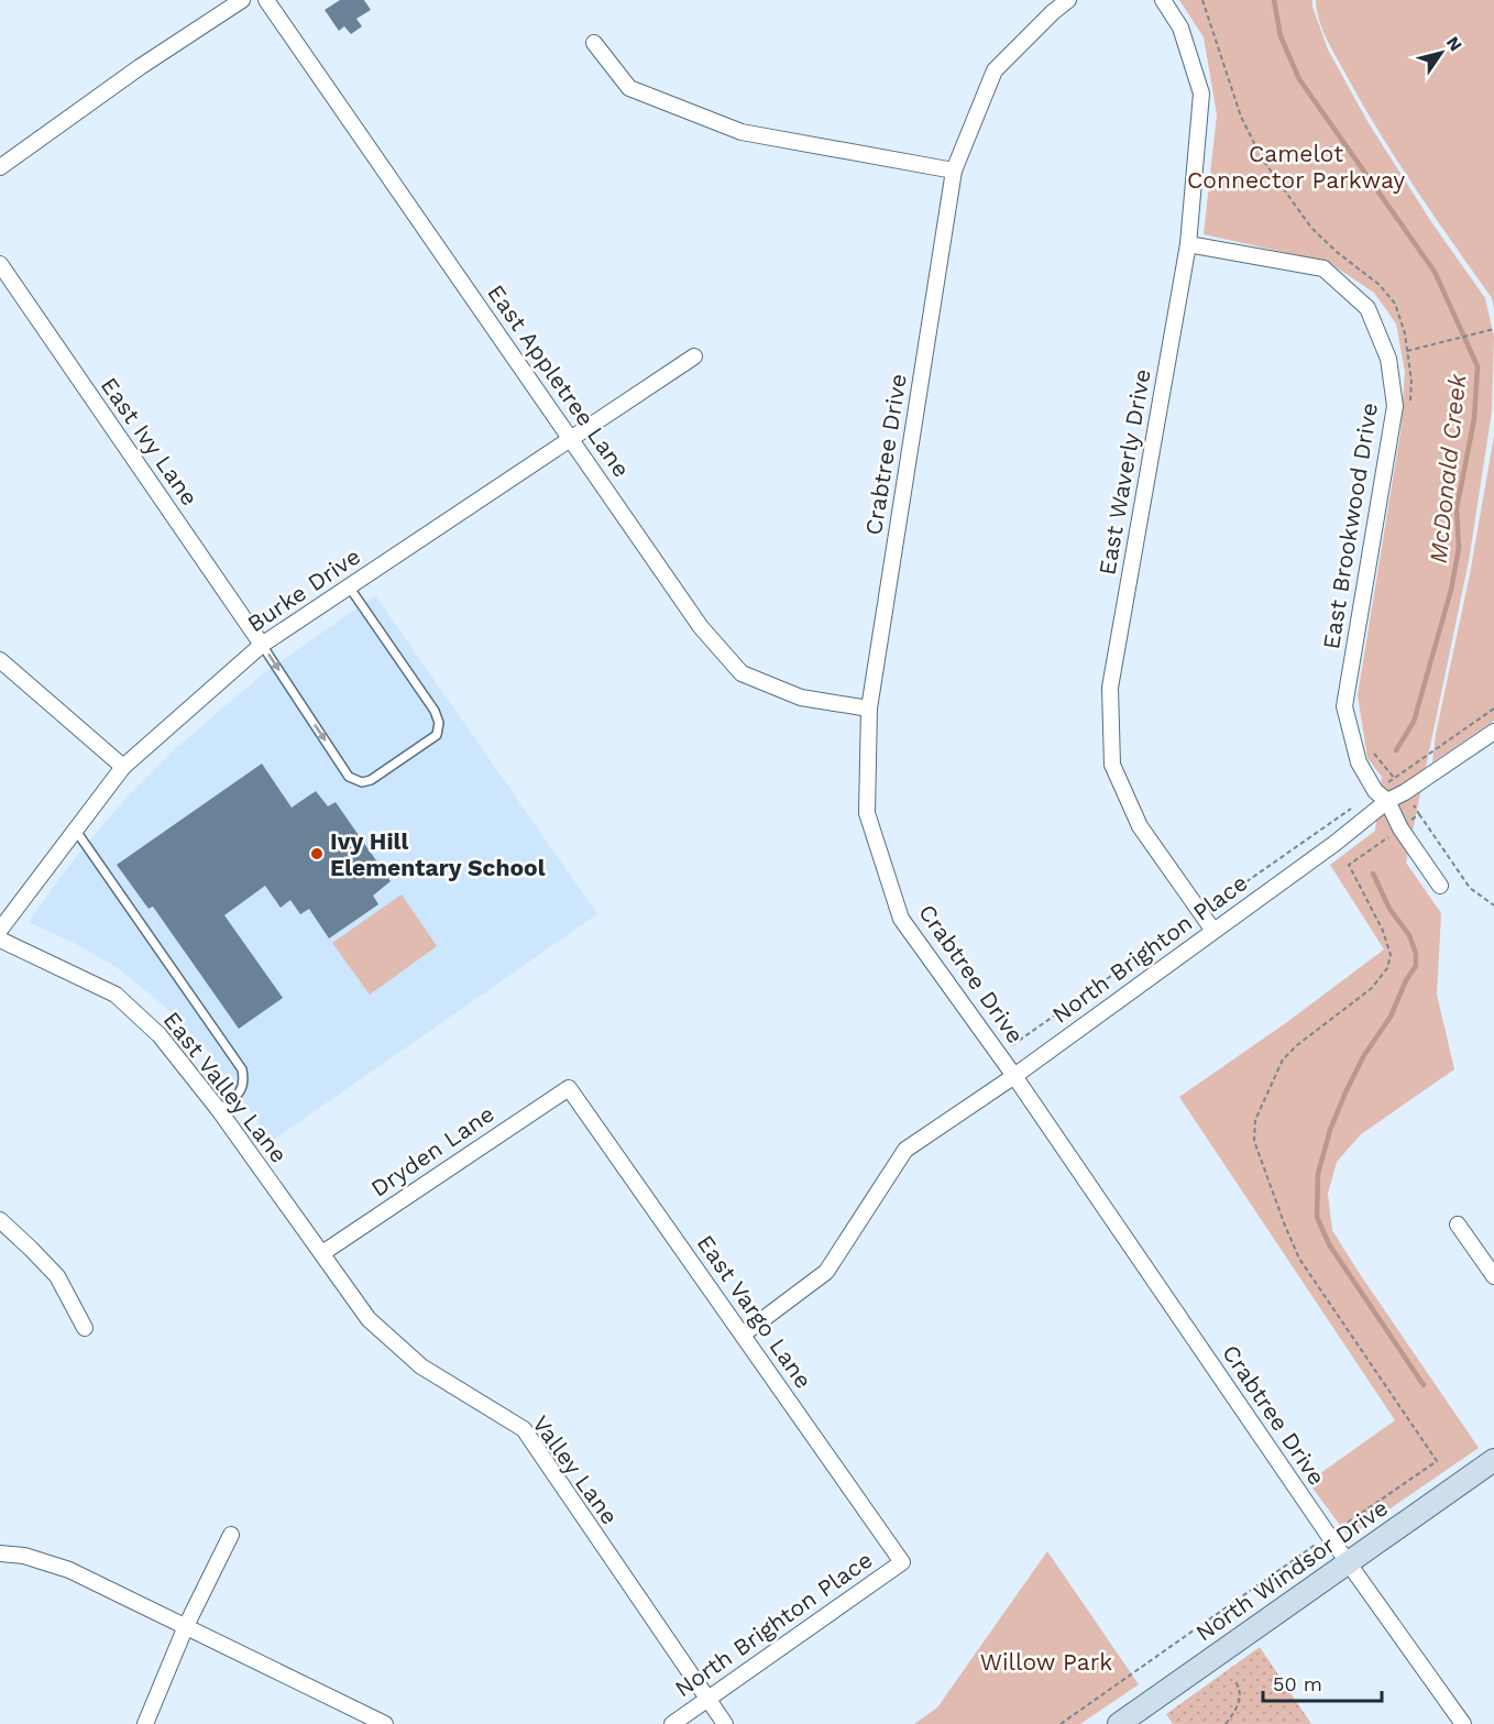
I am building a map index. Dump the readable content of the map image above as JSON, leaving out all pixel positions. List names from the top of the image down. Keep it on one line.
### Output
{"streets":{"main road":["North Windsor Drive"],"street":["East Appletree Lane","East Ivy Lane","Crabtree Drive","East Waverly Drive","East Brookwood Drive","Burke Drive","North Brighton Place","East Valley Lane","Dryden Lane","East Vargo Lane","Valley Lane"]},"crossings":[["East Appletree Lane","Crabtree Drive"],["East Appletree Lane","Burke Drive"],["East Ivy Lane","Burke Drive"],["Crabtree Drive","North Brighton Place"],["Crabtree Drive","North Windsor Drive"],["East Waverly Drive","East Brookwood Drive"],["East Waverly Drive","North Brighton Place"],["East Brookwood Drive","North Brighton Place"],["North Brighton Place","East Vargo Lane"],["North Brighton Place","Valley Lane"],["East Valley Lane","Dryden Lane"],["East Valley Lane","Valley Lane"],["Dryden Lane","East Vargo Lane"],["Dryden Lane","Valley Lane"]],"water":["McDonald Creek"],"parks":["Camelot Connector Parkway","Willow Park"],"places":["Ivy Hill Elementary School"],"scale_bar":"50 m","north":"top right"}
